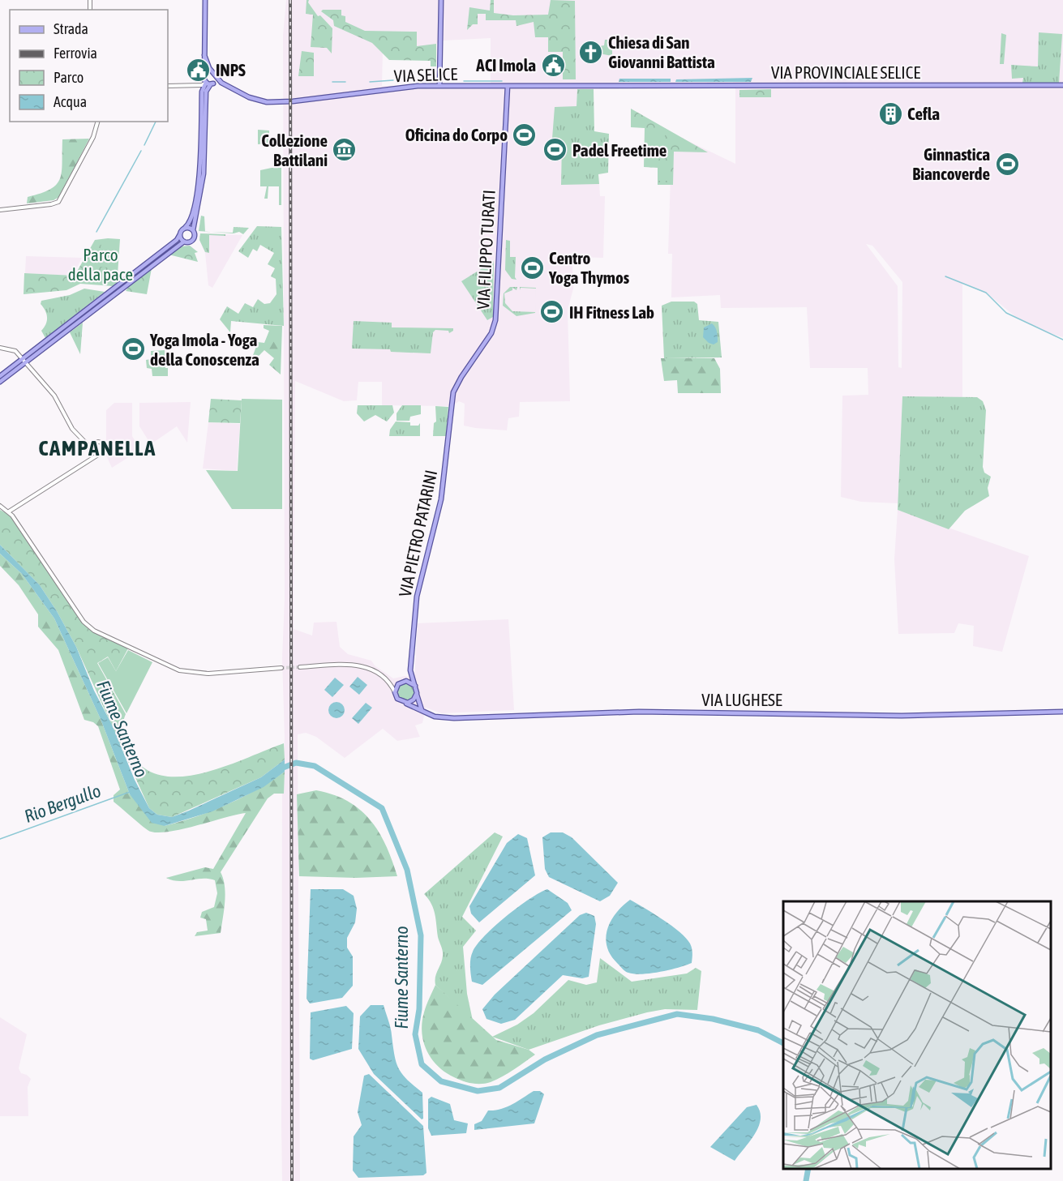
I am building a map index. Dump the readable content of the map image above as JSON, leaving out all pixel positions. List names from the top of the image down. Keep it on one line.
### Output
{"streets":{"main road":["VIA PROVINCIALE SELICE","VIA SELICE","VIA FILIPPO TURATI","VIA PIETRO PATARINI","VIA LUGHESE"]},"crossings":[["VIA PROVINCIALE SELICE","VIA SELICE"],["VIA SELICE","VIA FILIPPO TURATI"],["VIA FILIPPO TURATI","VIA PIETRO PATARINI"],["VIA PIETRO PATARINI","VIA LUGHESE"]],"districts":["CAMPANELLA"],"water":["Fiume Santerno","Rio Bergullo"],"parks":["Parco della pace"],"places":{"church":["Chiesa di San Giovanni Battista"],"public building":["ACI Imola","INPS"],"building":["Cefla"],"sports":["Oficina do Corpo","Padel Freetime","Ginnastica Biancoverde","Centro Yoga Thymos","IH Fitness Lab","Yoga Imola - Yoga della Conoscenza"],"museum":["Collezione Battilani"]},"legend":["Strada","Ferrovia","Parco","Acqua"]}
